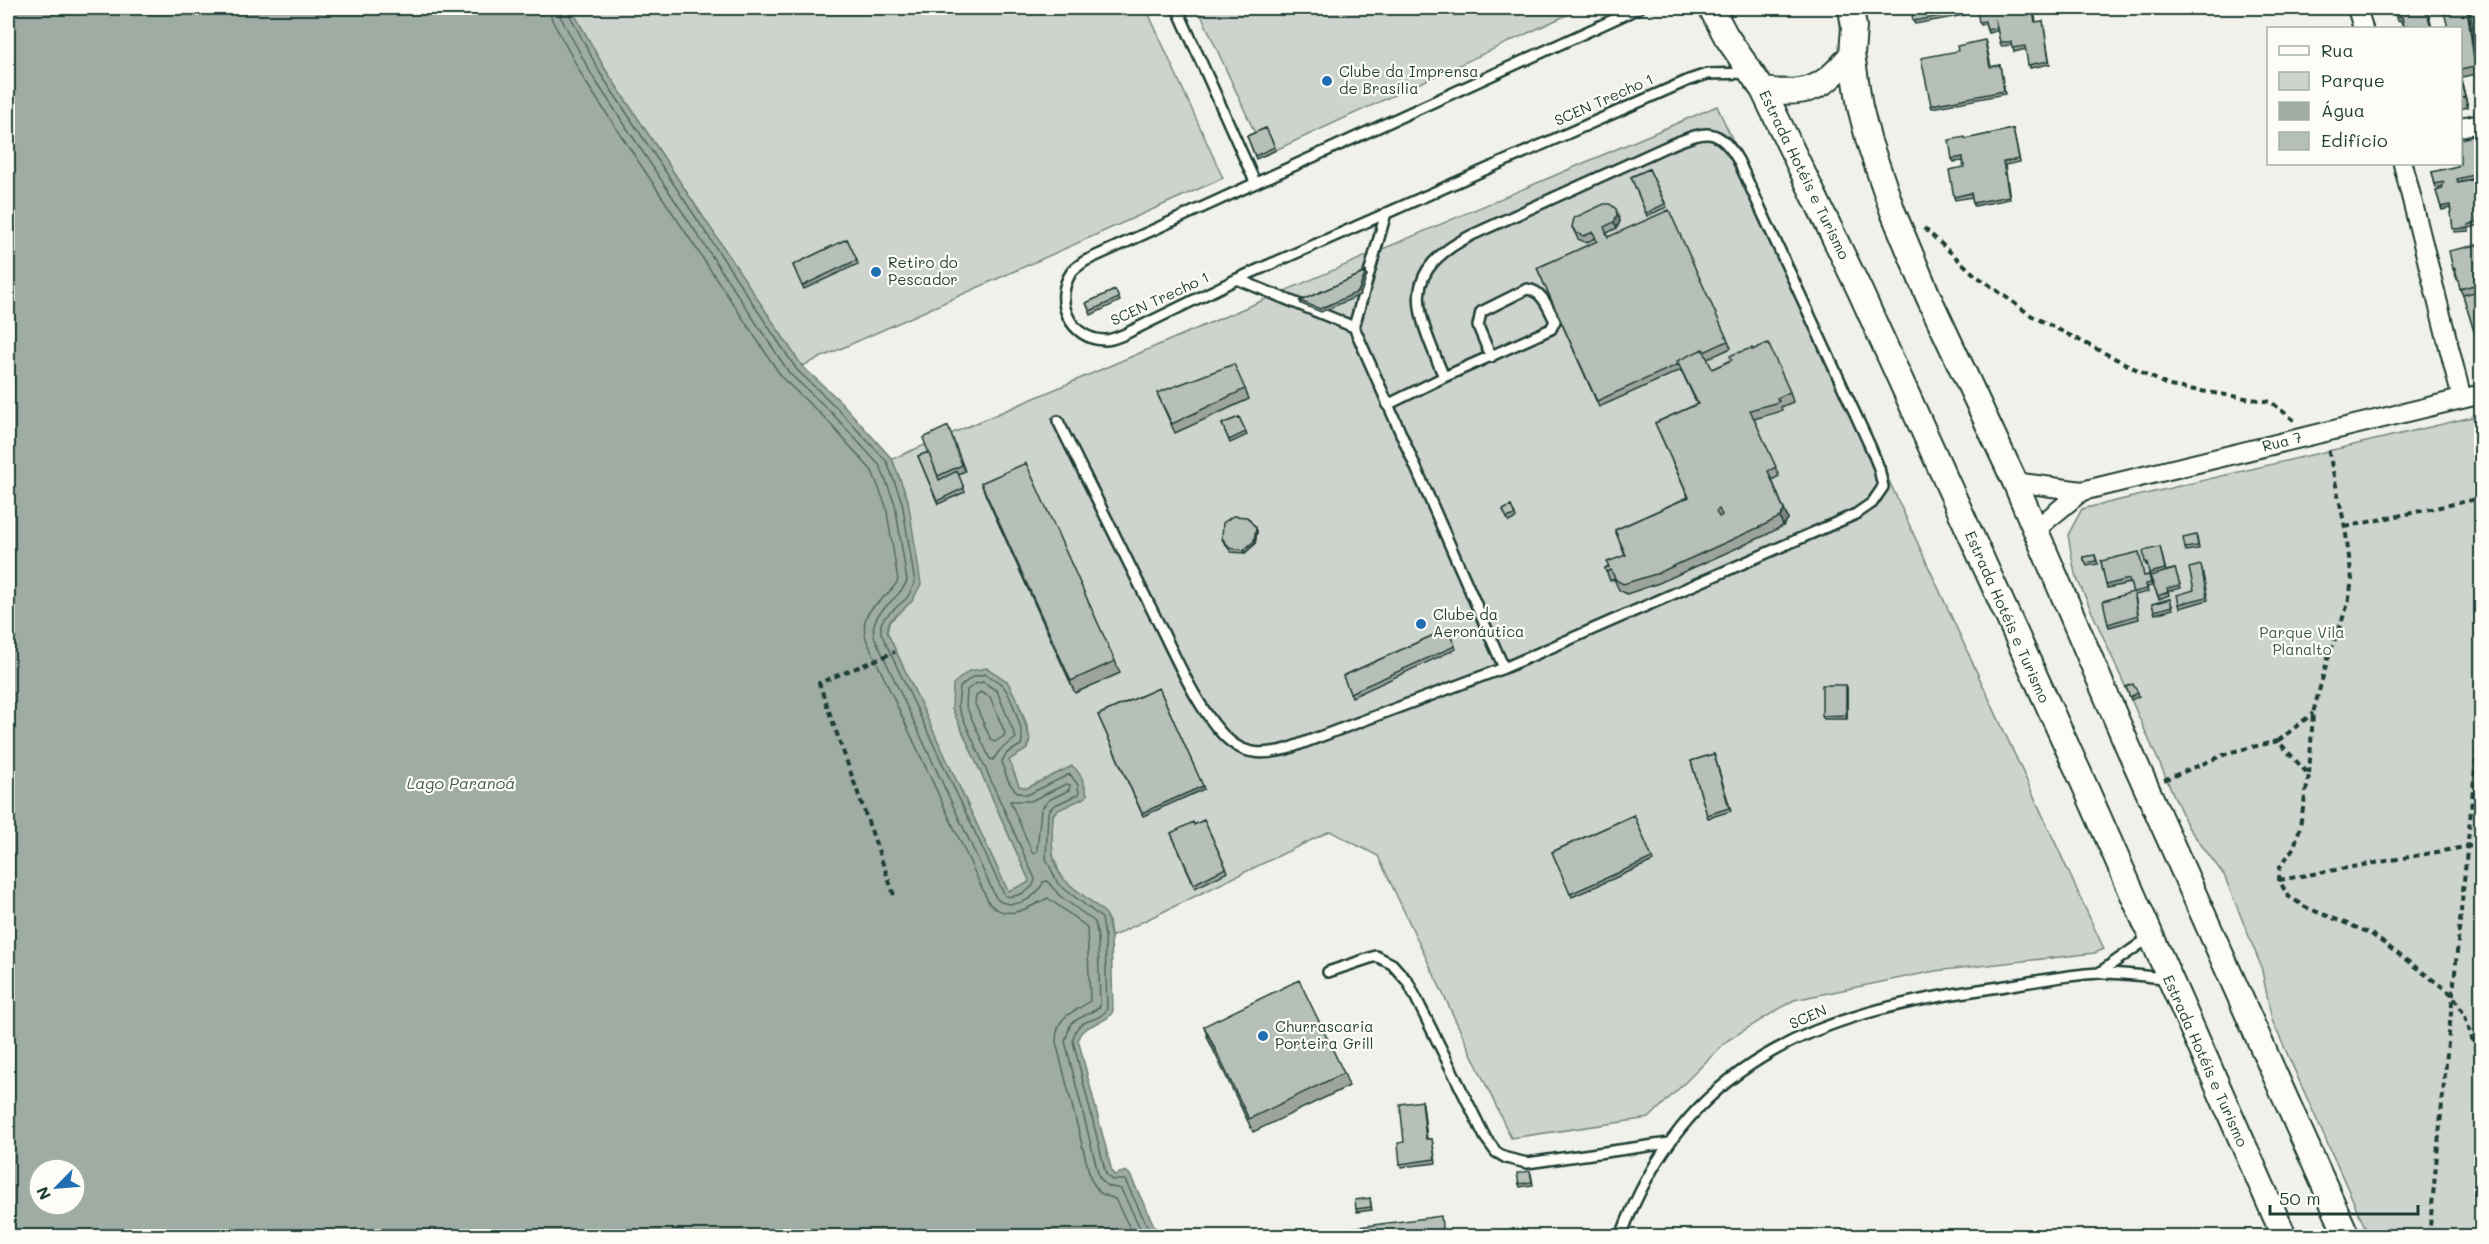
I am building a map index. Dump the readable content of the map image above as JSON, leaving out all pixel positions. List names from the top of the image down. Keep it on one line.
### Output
{"streets":{"main road":["Estrada Hotéis e Turismo"],"street":["Rua 7"],"lane":["SCEN Trecho 1","SCEN"]},"crossings":[["SCEN Trecho 1","Estrada Hotéis e Turismo"],["Estrada Hotéis e Turismo","SCEN"]],"water":["Lago Paranoá"],"parks":["Parque Vila Planalto"],"places":["Clube da Imprensa de Brasília","Retiro do Pescador","Clube da Aeronáutica","Churrascaria Porteira Grill"],"legend":["Rua","Parque","Água","Edifício"],"scale_bar":"50 m","north":"bottom left"}
